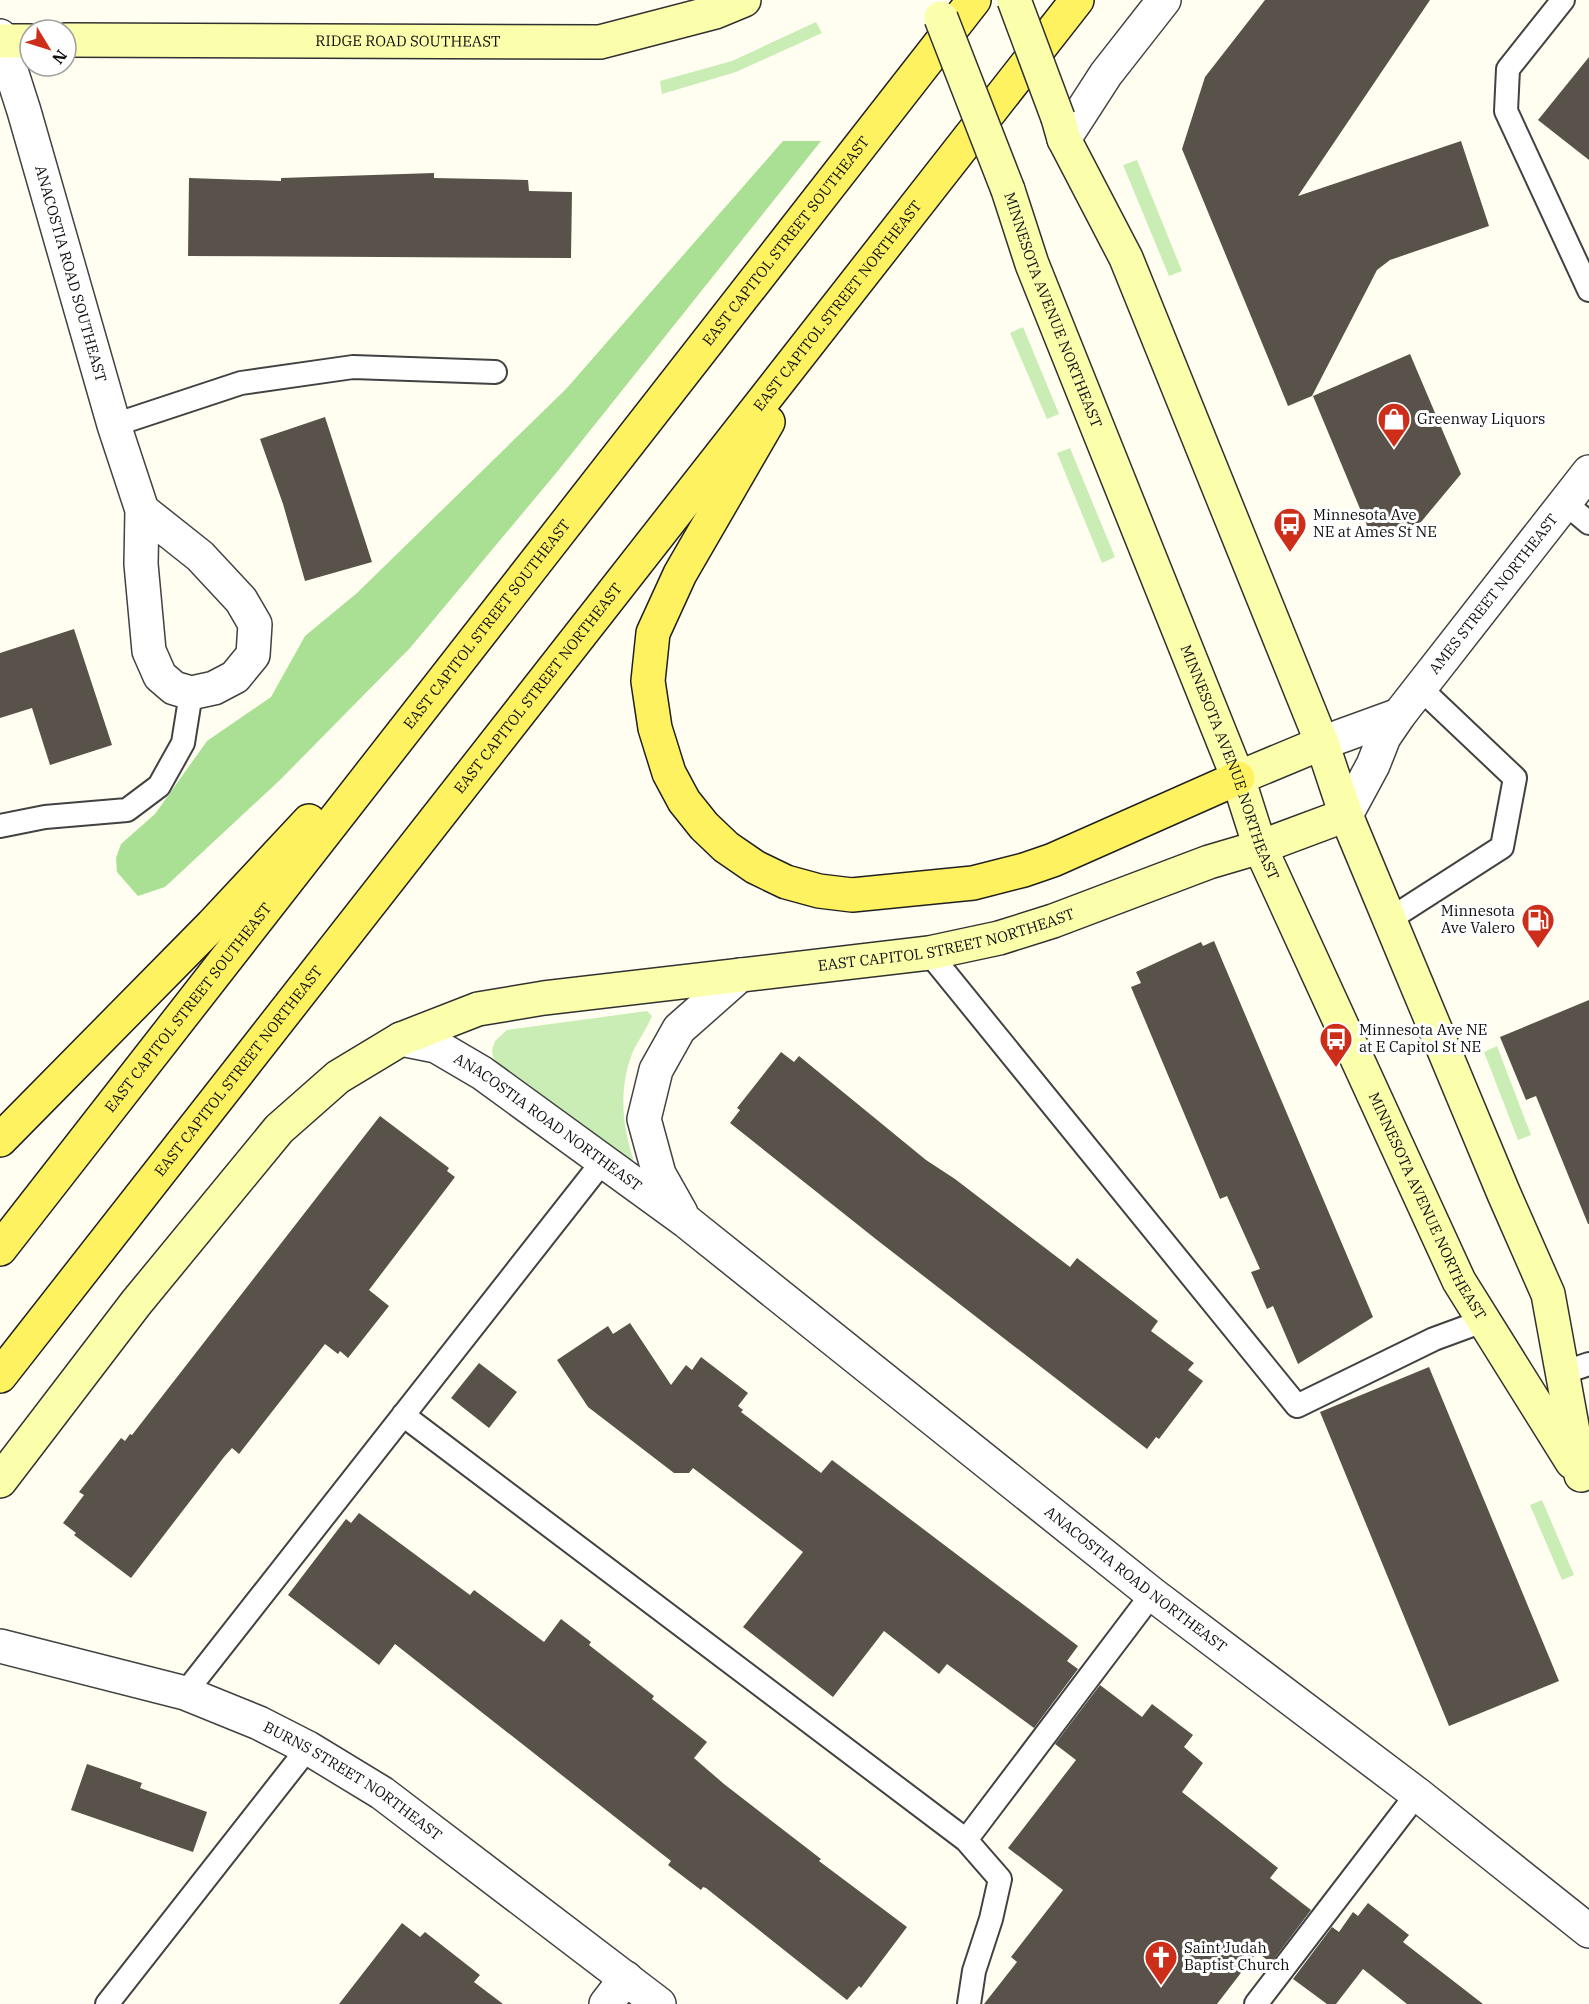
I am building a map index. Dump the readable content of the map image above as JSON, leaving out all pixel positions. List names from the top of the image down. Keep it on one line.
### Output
{"streets":{"main road":["RIDGE ROAD SOUTHEAST","EAST CAPITOL STREET SOUTHEAST","EAST CAPITOL STREET NORTHEAST","MINNESOTA AVENUE NORTHEAST"],"street":["ANACOSTIA ROAD SOUTHEAST","AMES STREET NORTHEAST","ANACOSTIA ROAD NORTHEAST","BURNS STREET NORTHEAST"]},"crossings":[["EAST CAPITOL STREET NORTHEAST","MINNESOTA AVENUE NORTHEAST"],["EAST CAPITOL STREET NORTHEAST","ANACOSTIA ROAD NORTHEAST"],["MINNESOTA AVENUE NORTHEAST","AMES STREET NORTHEAST"]],"places":{"shop":["Greenway Liquors"],"bus stop":["Minnesota Ave NE at Ames St NE","Minnesota Ave NE at E Capitol St NE"],"fuel station":["Minnesota Ave Valero"],"church":["Saint Judah Baptist Church"]},"north":"bottom right"}
